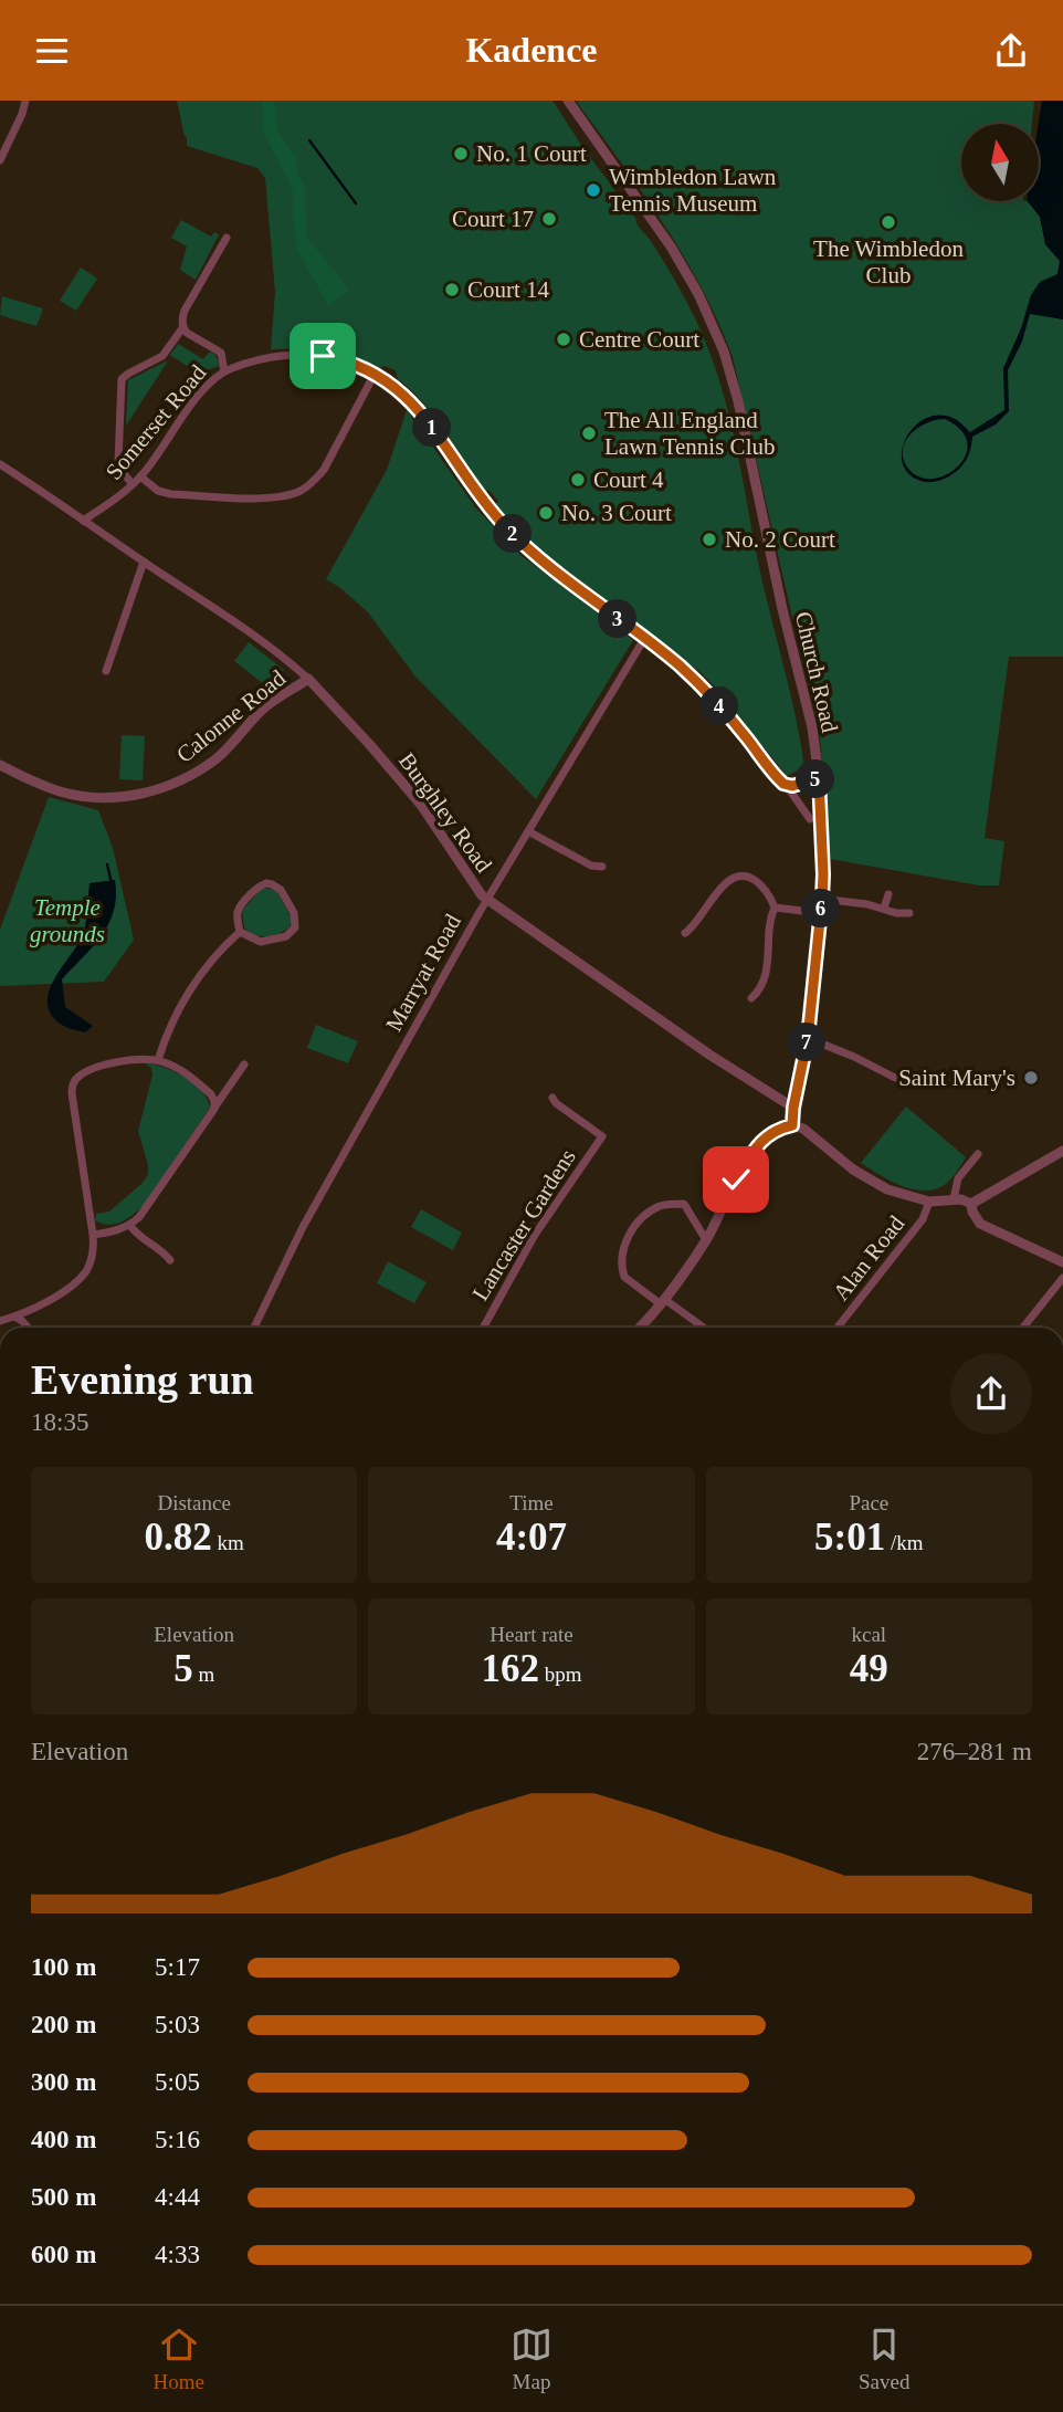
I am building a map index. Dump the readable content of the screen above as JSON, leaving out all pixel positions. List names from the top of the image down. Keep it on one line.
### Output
{"streets":{"street":["Somerset Road","Church Road","Calonne Road","Burghley Road","Marryat Road","Lancaster Gardens","Alan Road"]},"crossings":[["Somerset Road","Burghley Road"],["Somerset Road","Marryat Road"],["Church Road","Burghley Road"],["Calonne Road","Burghley Road"],["Burghley Road","Marryat Road"]],"parks":["Temple grounds"],"places":["No. 1 Court","Wimbledon Lawn Tennis Museum","Court 17","The Wimbledon Club","Court 14","Centre Court","The All England Lawn Tennis Club","Court 4","No. 3 Court","No. 2 Court","Saint Mary's"],"north":"top","page":{"header":"Kadence","pins":["1","2","3","4","5","6","7"],"heading":["Evening run","18:35"],"stats":[["Distance","0.82 km"],["Time","4:07"],["Pace","5:01 /km"],["Elevation","5 m"],["Heart rate","162 bpm"],["kcal","49"]],"chart":["Elevation","276–281 m"],"list":[{"name":"100 m","note":"5:17"},{"name":"200 m","note":"5:03"},{"name":"300 m","note":"5:05"},{"name":"400 m","note":"5:16"},{"name":"500 m","note":"4:44"},{"name":"600 m","note":"4:33"}],"tabs":["Home","Map","Saved"]}}
